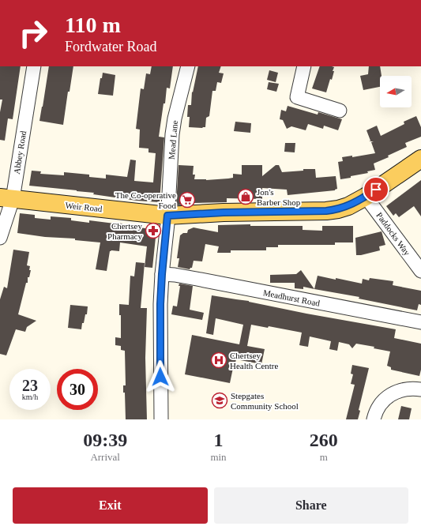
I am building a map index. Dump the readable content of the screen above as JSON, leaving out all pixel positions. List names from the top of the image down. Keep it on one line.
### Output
{"streets":{"main road":["Weir Road"],"street":["Mead Lane","Abbey Road","Paddocks Way","Meadhurst Road"]},"crossings":[["Mead Lane","Weir Road"],["Mead Lane","Meadhurst Road"],["Abbey Road","Weir Road"],["Weir Road","Paddocks Way"]],"places":{"shop":["Jon's Barber Shop"],"supermarket":["The Co-operative Food"],"pharmacy":["Chertsey Pharmacy"],"hospital":["Chertsey Health Centre"],"school or university":["Stepgates Community School"]},"north":"left","page":{"turn":["110 m","Fordwater Road"],"speed":"23 km/h","limit":"30","eta":["09:39","Arrival","1","min","260","m"],"buttons":["Exit","Share"]}}
